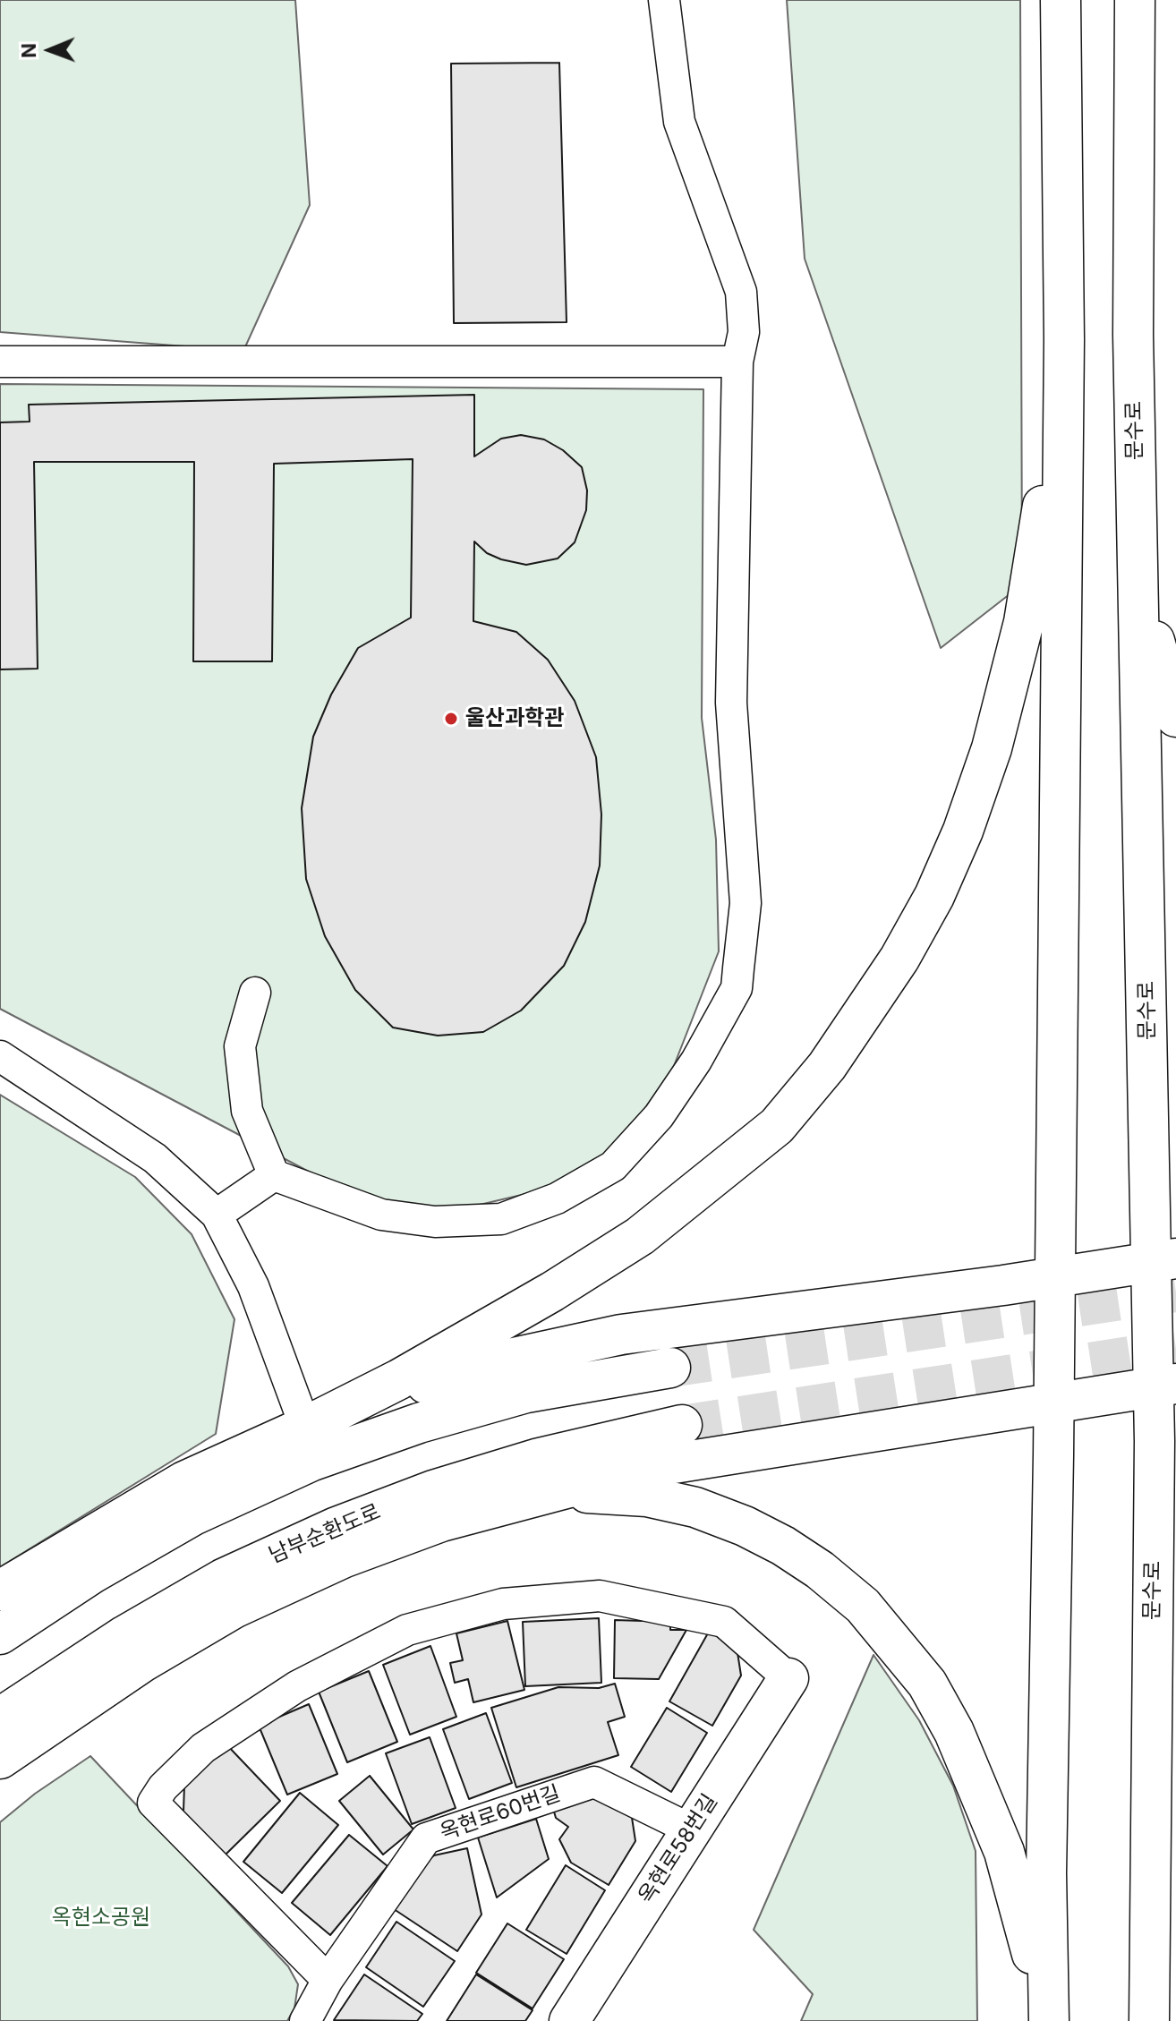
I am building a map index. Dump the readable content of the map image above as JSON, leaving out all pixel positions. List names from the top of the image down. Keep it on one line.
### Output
{"streets":{"main road":["문수로","남부순환도로","옥현로58번길"],"street":["옥현로60번길"]},"crossings":[["옥현로60번길","옥현로58번길"]],"parks":["옥현소공원"],"places":["울산과학관"],"north":"left"}
